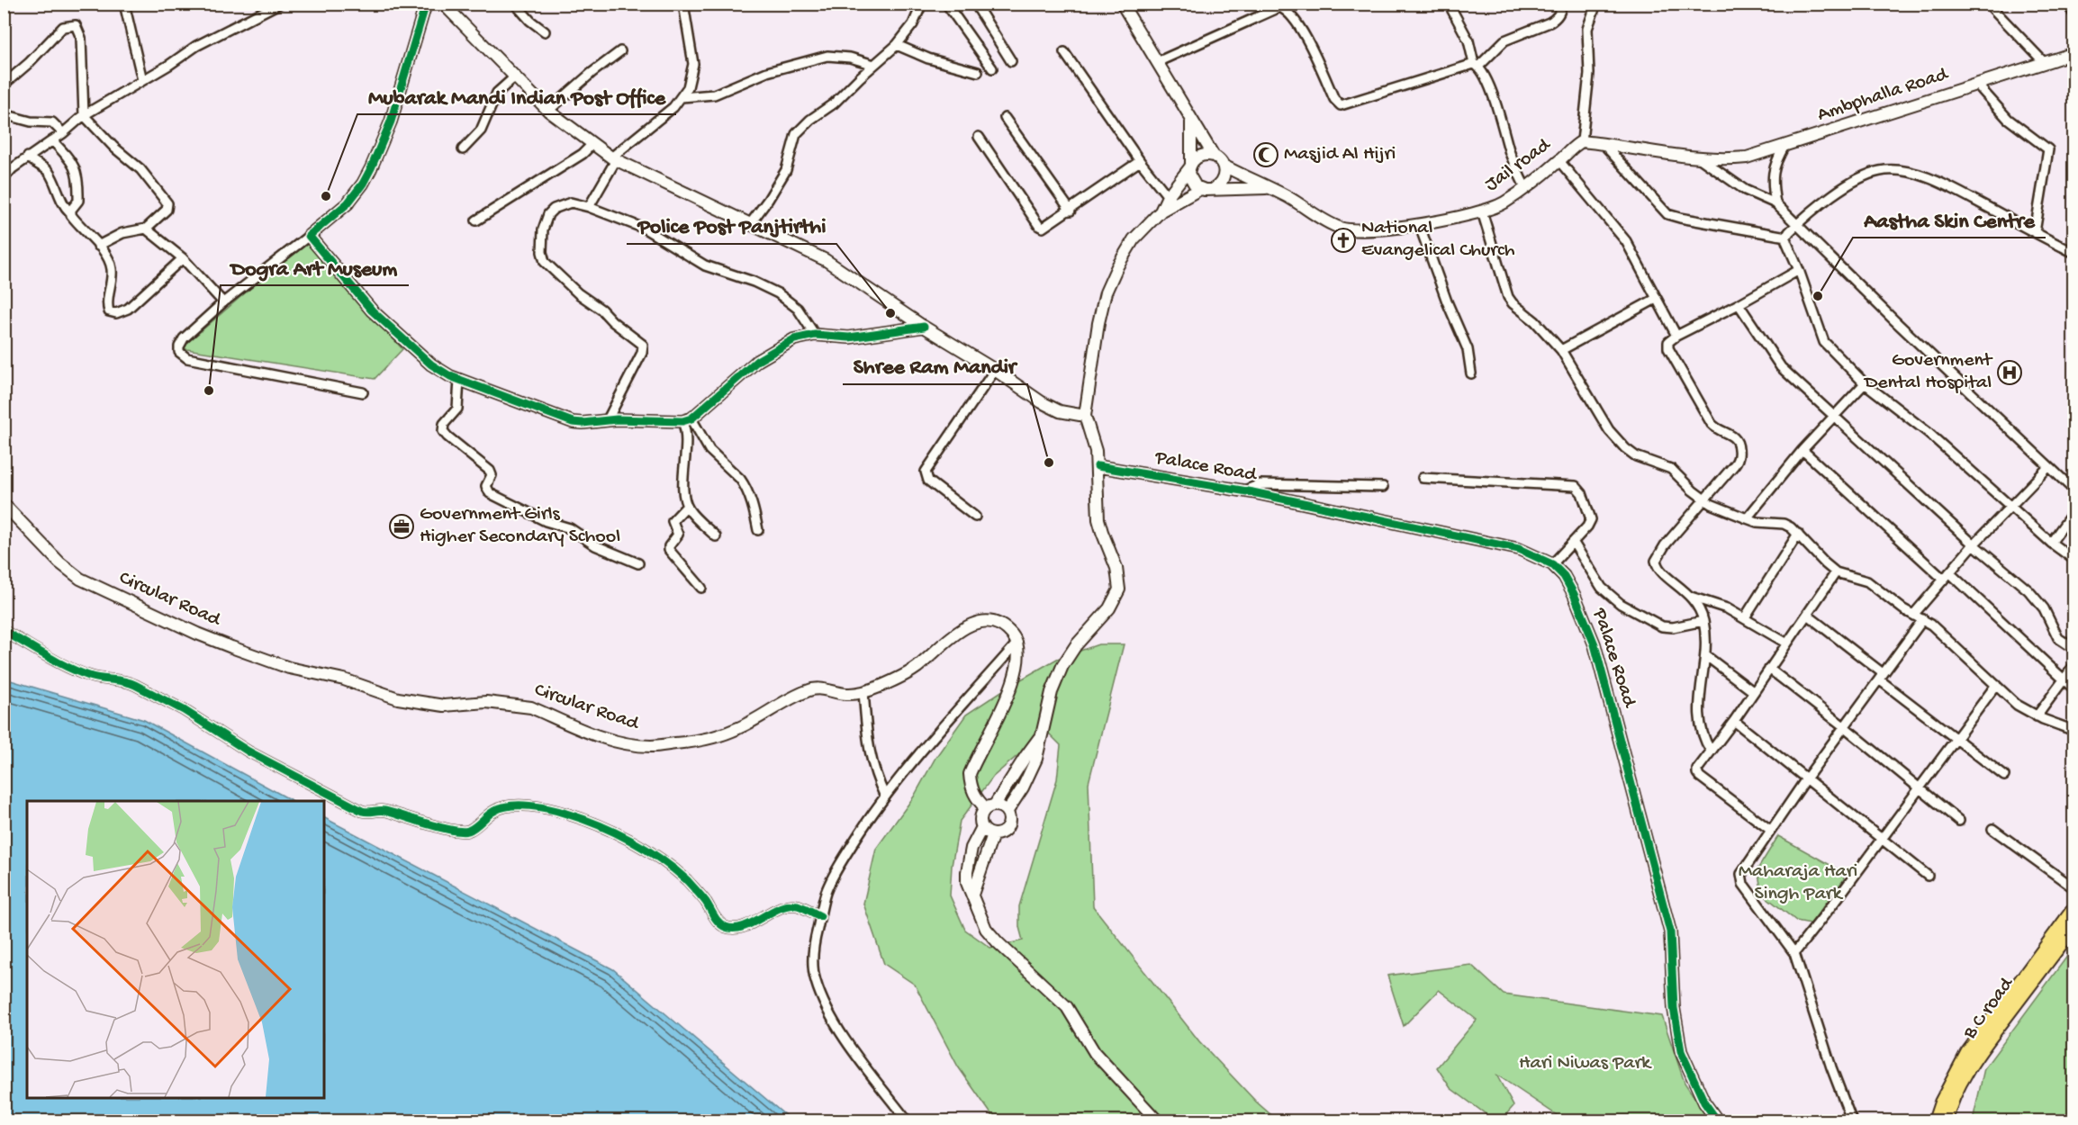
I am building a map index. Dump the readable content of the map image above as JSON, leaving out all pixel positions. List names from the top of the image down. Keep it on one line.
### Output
{"streets":{"main road":["Ambphalla Road","Jail road","Palace Road","Circular Road","B C road"]},"crossings":[["Ambphalla Road","Jail road"]],"parks":["Maharaja Hari Singh Park","Hari Niwas Park"],"places":{"mosque":["Masjid Al Hijri"],"other":["Mubarak Mandi Indian Post Office","Aastha Skin Centre","Police Post Panjtirthi","Dogra Art Museum","Shree Ram Mandir"],"church":["National Evangelical Church"],"hospital":["Government Dental Hospital"],"office":["Government Girls Higher Secondary School"]}}
